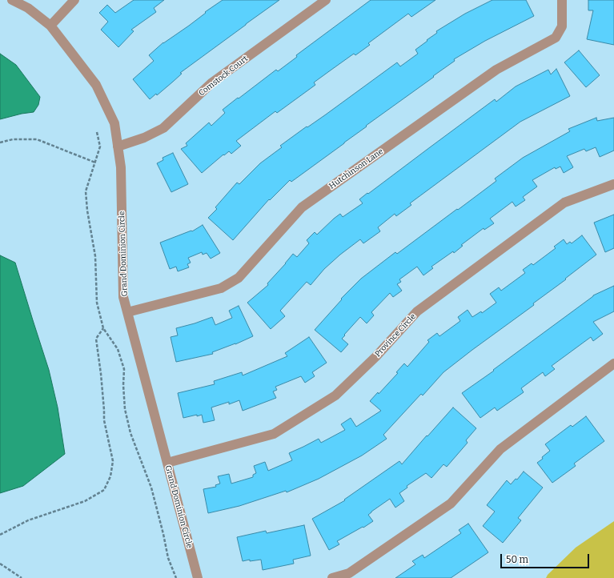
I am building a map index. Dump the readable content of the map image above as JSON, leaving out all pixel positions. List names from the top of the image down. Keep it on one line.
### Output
{"streets":{"street":["Comstock Court","Hutchinson Lane","Grand Dominion Circle","Province Circle"]},"crossings":[["Comstock Court","Grand Dominion Circle"],["Hutchinson Lane","Grand Dominion Circle"],["Grand Dominion Circle","Province Circle"]],"scale_bar":"50 m"}
